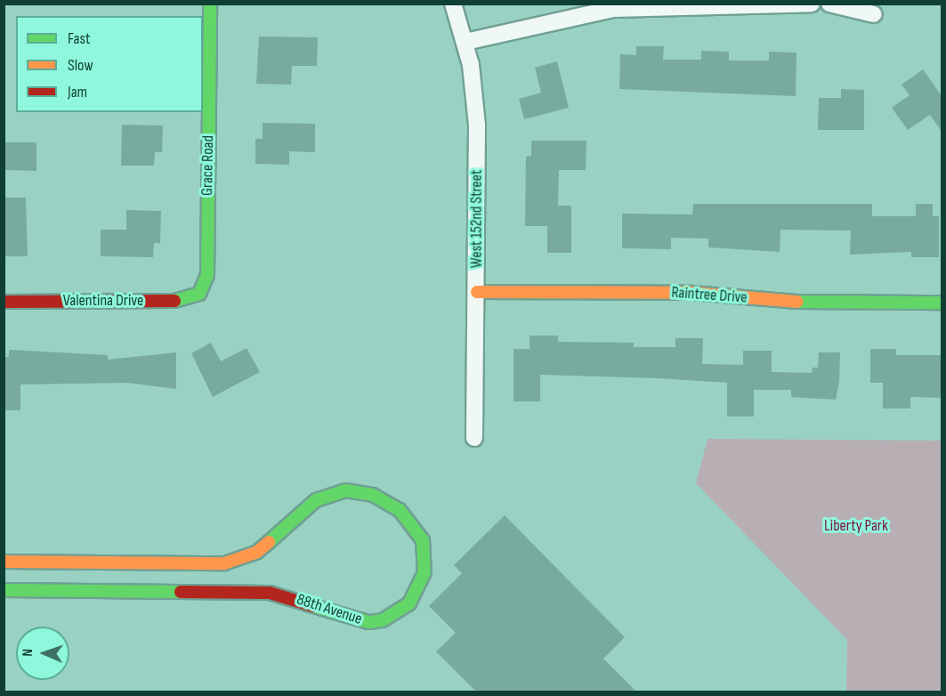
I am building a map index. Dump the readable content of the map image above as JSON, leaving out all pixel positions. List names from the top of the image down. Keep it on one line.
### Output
{"streets":{"street":["Grace Road","West 152nd Street","Raintree Drive","Valentina Drive","88th Avenue"]},"crossings":[["Grace Road","Valentina Drive"],["West 152nd Street","Raintree Drive"]],"parks":["Liberty Park"],"legend":["Fast","Slow","Jam"],"north":"left"}
